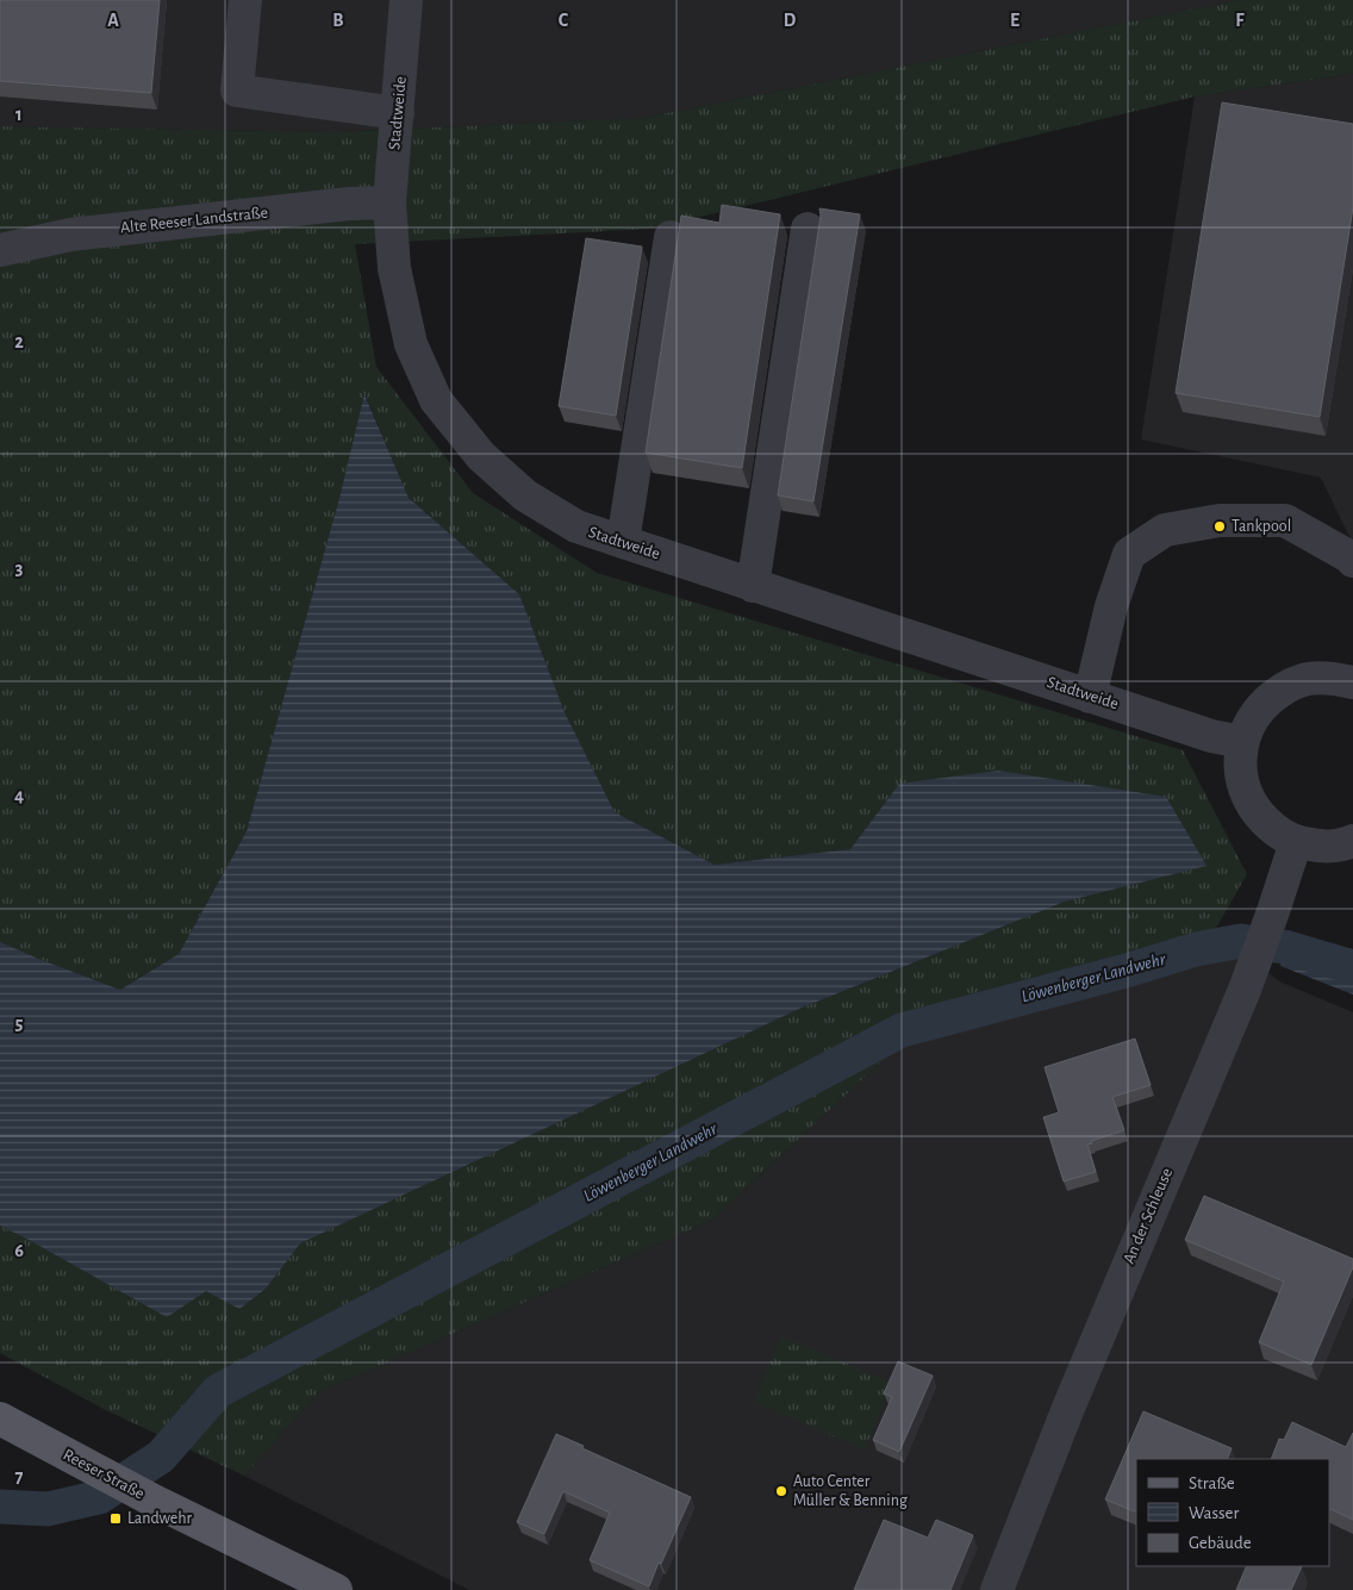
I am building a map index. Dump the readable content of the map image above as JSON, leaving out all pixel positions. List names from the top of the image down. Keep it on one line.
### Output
{"streets":{"main road":["Reeser Straße"],"street":["Stadtweide","Alte Reeser Landstraße","An der Schleuse"]},"crossings":[["Stadtweide","Alte Reeser Landstraße"]],"water":["Löwenberger Landwehr"],"places":{"other":["Tankpool","Auto Center Müller & Benning"],"transit":["Landwehr"]},"legend":["Straße","Wasser","Gebäude"],"grid":{"columns":["A","B","C","D","E","F"],"rows":["1","2","3","4","5","6","7"]}}
